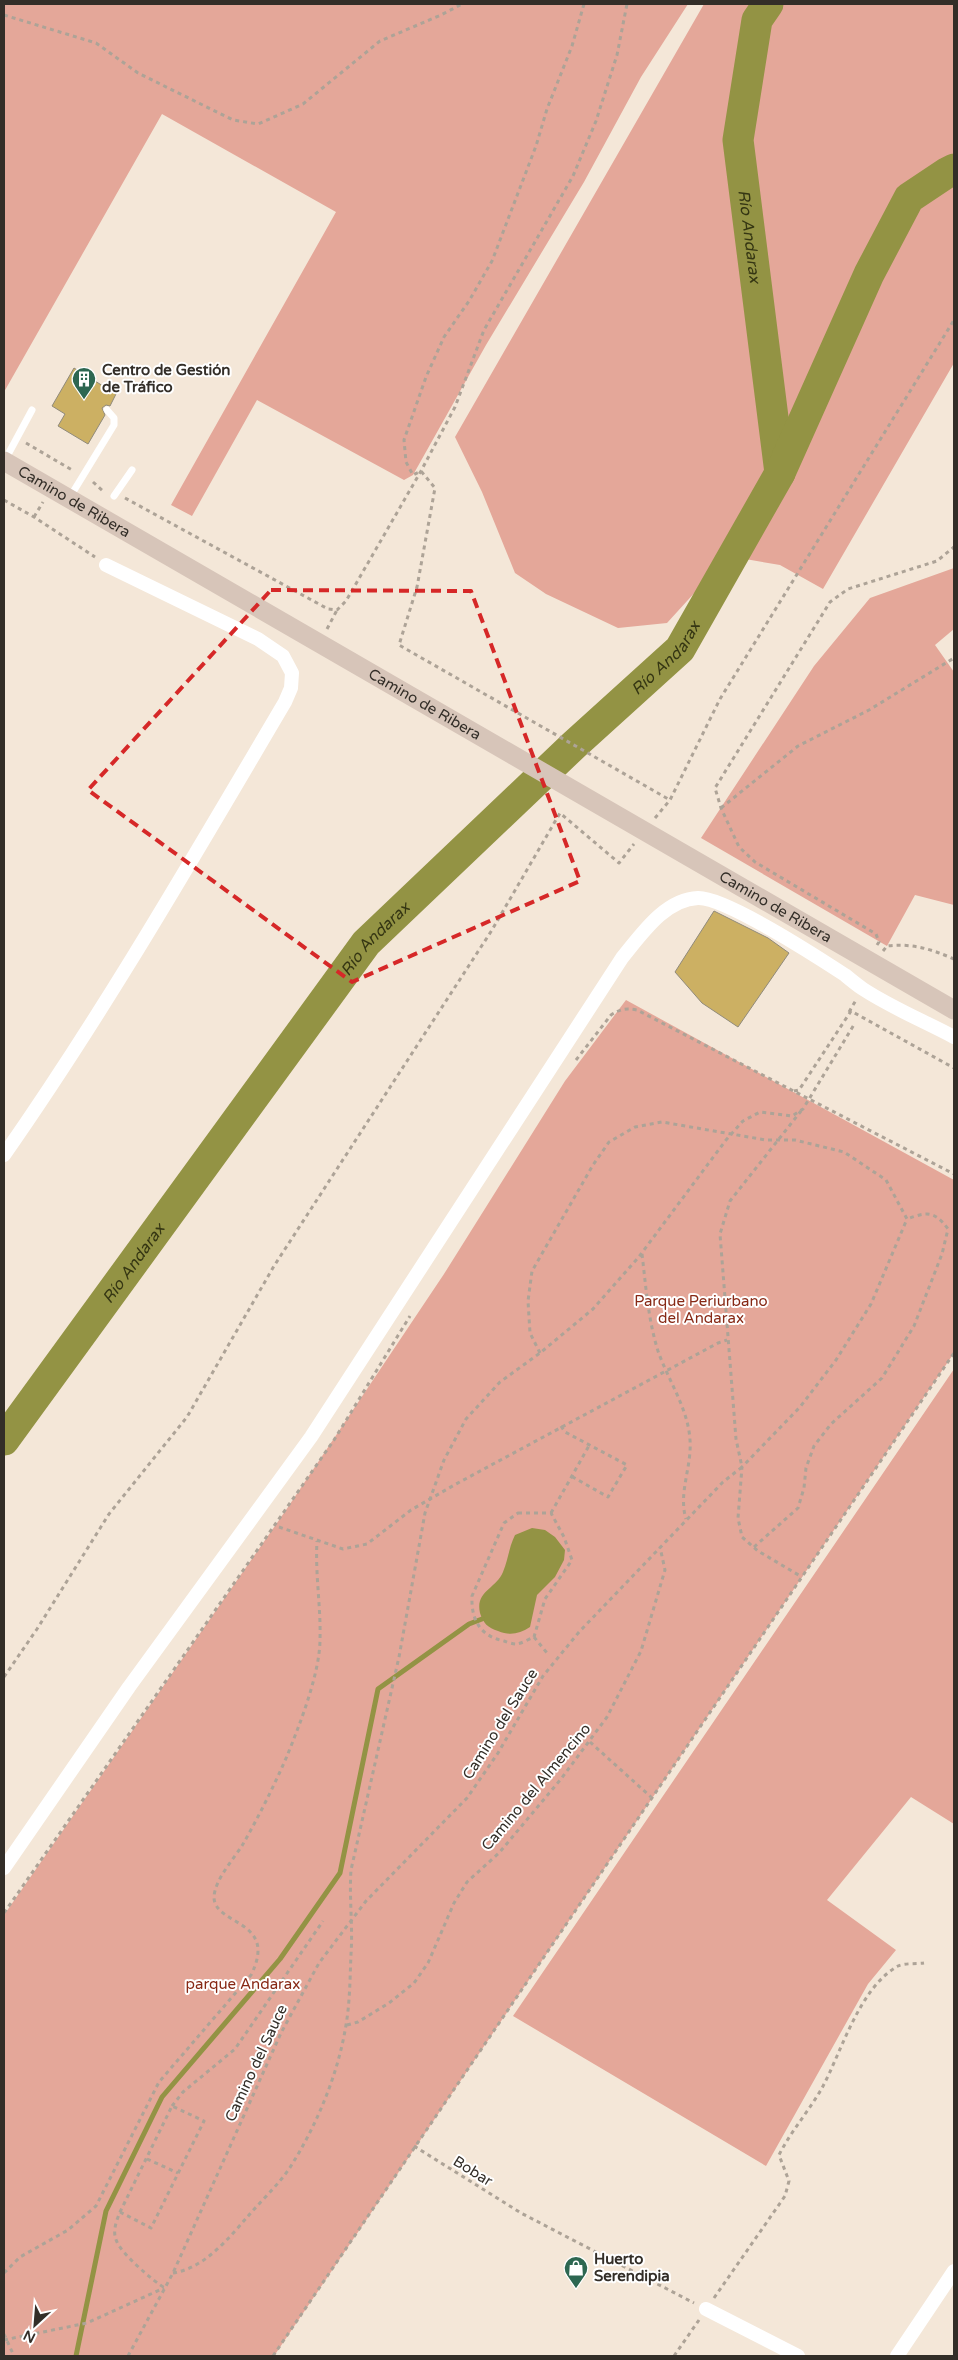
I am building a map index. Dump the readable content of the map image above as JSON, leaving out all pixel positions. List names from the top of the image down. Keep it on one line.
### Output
{"streets":{"main road":["Camino de Ribera"],"path":["Camino del Sauce","Camino del Almencino","Bobar"]},"crossings":[["Camino del Sauce","Camino del Almencino"]],"water":["Río Andarax"],"parks":["Parque Periurbano del Andarax","parque Andarax"],"places":{"building":["Centro de Gestión de Tráfico"],"shop":["Huerto Serendipia"]},"north":"bottom left"}
